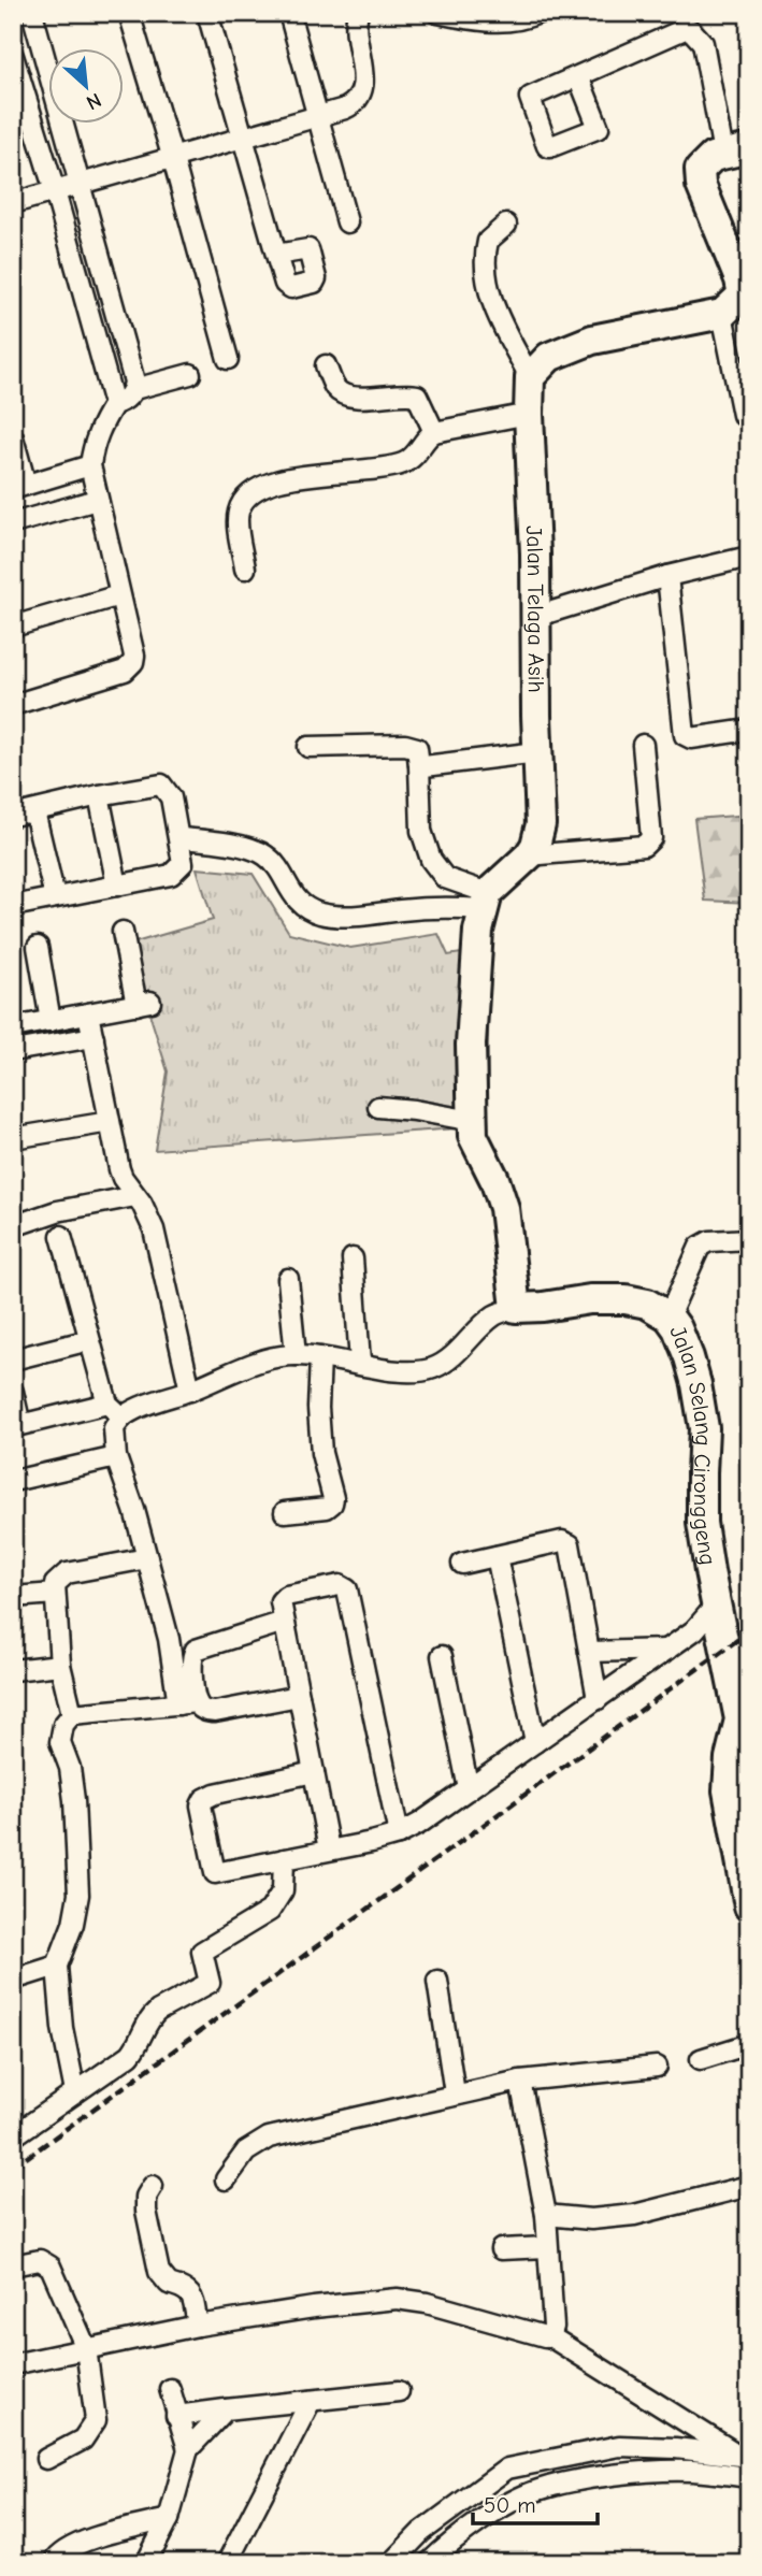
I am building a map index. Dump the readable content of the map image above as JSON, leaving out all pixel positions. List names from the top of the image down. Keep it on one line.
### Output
{"streets":{"street":["Jalan Telaga Asih","Jalan Selang Cironggeng"]},"scale_bar":"50 m","north":"bottom right"}
